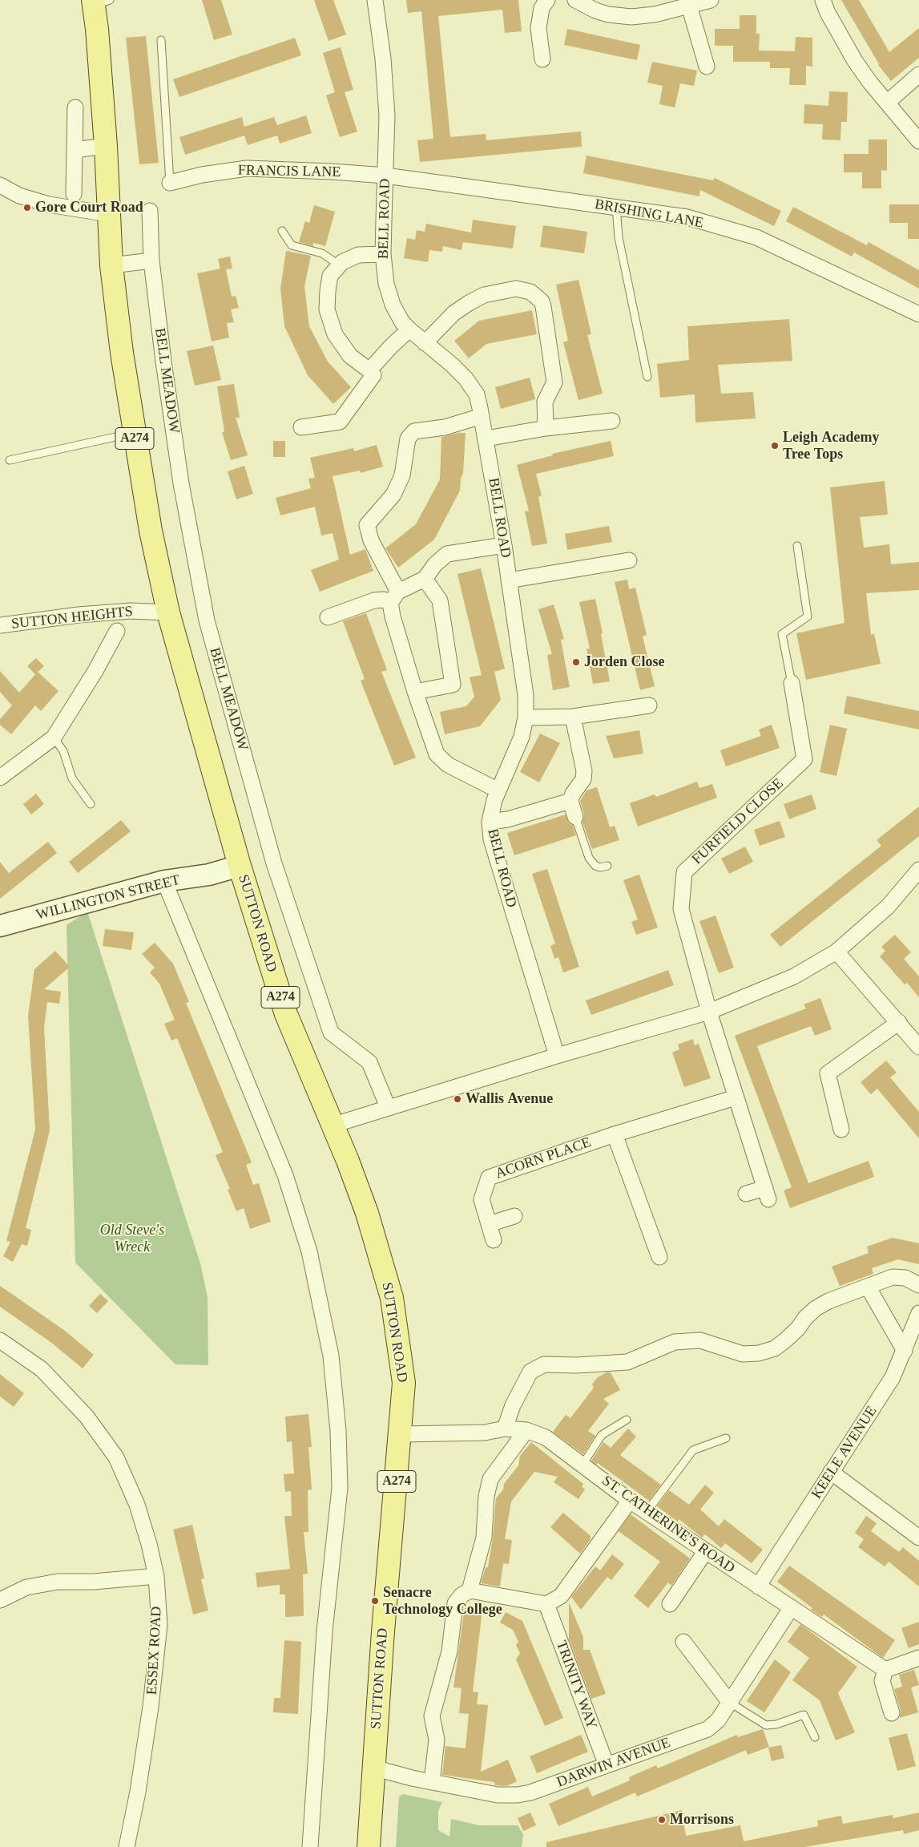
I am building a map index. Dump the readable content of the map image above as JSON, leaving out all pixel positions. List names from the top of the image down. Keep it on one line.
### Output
{"streets":{"main road":["A274","SUTTON ROAD"],"street":["FRANCIS LANE","BRISHING LANE","BELL ROAD","BELL MEADOW","SUTTON HEIGHTS","FURFIELD CLOSE","WILLINGTON STREET","ACORN PLACE","KEELE AVENUE","ST. CATHERINE'S ROAD","ESSEX ROAD","TRINITY WAY","DARWIN AVENUE"]},"crossings":[["FRANCIS LANE","BRISHING LANE"],["FRANCIS LANE","BELL ROAD"],["BRISHING LANE","BELL ROAD"],["A274","SUTTON HEIGHTS"],["A274","WILLINGTON STREET"],["A274","SUTTON ROAD"],["WILLINGTON STREET","SUTTON ROAD"],["SUTTON ROAD","ST. CATHERINE'S ROAD"],["SUTTON ROAD","DARWIN AVENUE"],["KEELE AVENUE","ST. CATHERINE'S ROAD"],["ST. CATHERINE'S ROAD","DARWIN AVENUE"],["TRINITY WAY","DARWIN AVENUE"]],"parks":["Old Steve's Wreck"],"places":["Gore Court Road","Leigh Academy Tree Tops","Jorden Close","Wallis Avenue","Senacre Technology College","Morrisons"]}
